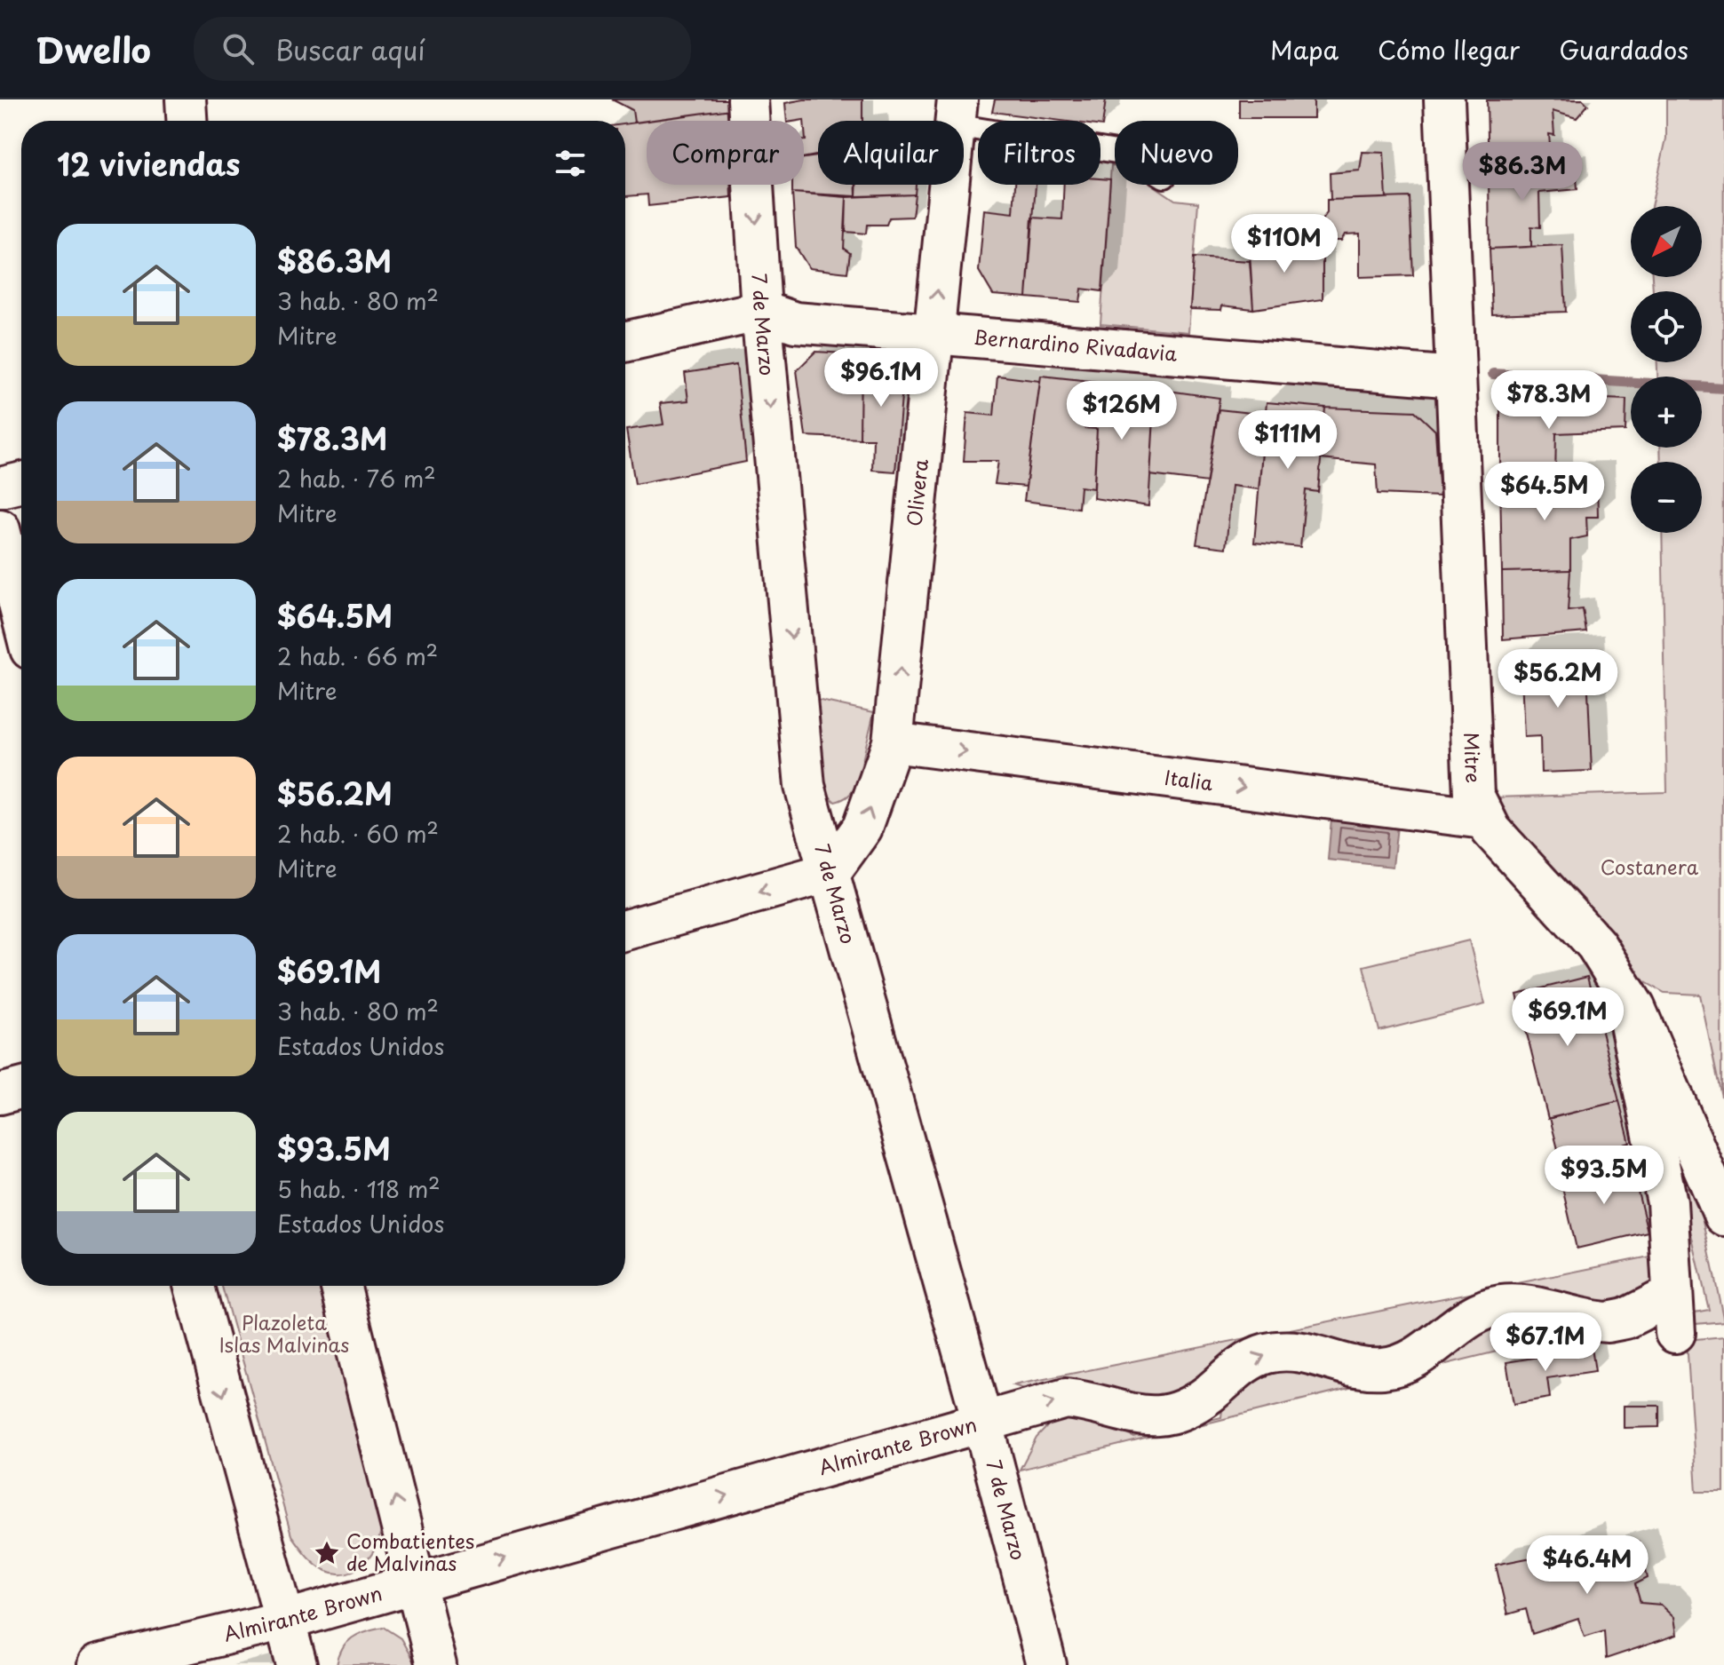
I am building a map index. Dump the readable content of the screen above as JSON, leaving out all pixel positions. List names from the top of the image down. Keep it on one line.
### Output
{"streets":{"street":["7 de Marzo","Bernardino Rivadavia","Olivera","Mitre","Italia","Almirante Brown"]},"crossings":[["7 de Marzo","Bernardino Rivadavia"],["7 de Marzo","Olivera"],["7 de Marzo","Almirante Brown"],["Bernardino Rivadavia","Olivera"],["Bernardino Rivadavia","Mitre"],["Olivera","Italia"],["Mitre","Italia"]],"one_way":["7 de Marzo","Olivera","Italia","Almirante Brown"],"parks":["Costanera","Plazoleta Islas Malvinas"],"places":{"place":["Combatientes de Malvinas"]},"north":"bottom left","page":{"header":"Dwello","search":"Buscar aquí","nav":["Mapa","Cómo llegar","Guardados"],"chip":["Comprar","Alquilar","Filtros","Nuevo"],"heading":"12 viviendas","price":["$86.3M","$110M","$96.1M","$78.3M","$126M","$111M","$64.5M","$56.2M","$69.1M","$93.5M","$67.1M","$46.4M"],"map_buttons":["+","−"],"list":[{"name":"$86.3M","note":"3 hab. · 80 m² · Mitre"},{"name":"$78.3M","note":"2 hab. · 76 m² · Mitre"},{"name":"$64.5M","note":"2 hab. · 66 m² · Mitre"},{"name":"$56.2M","note":"2 hab. · 60 m² · Mitre"},{"name":"$69.1M","note":"3 hab. · 80 m² · Estados Unidos"},{"name":"$93.5M","note":"5 hab. · 118 m² · Estados Unidos"}]}}
